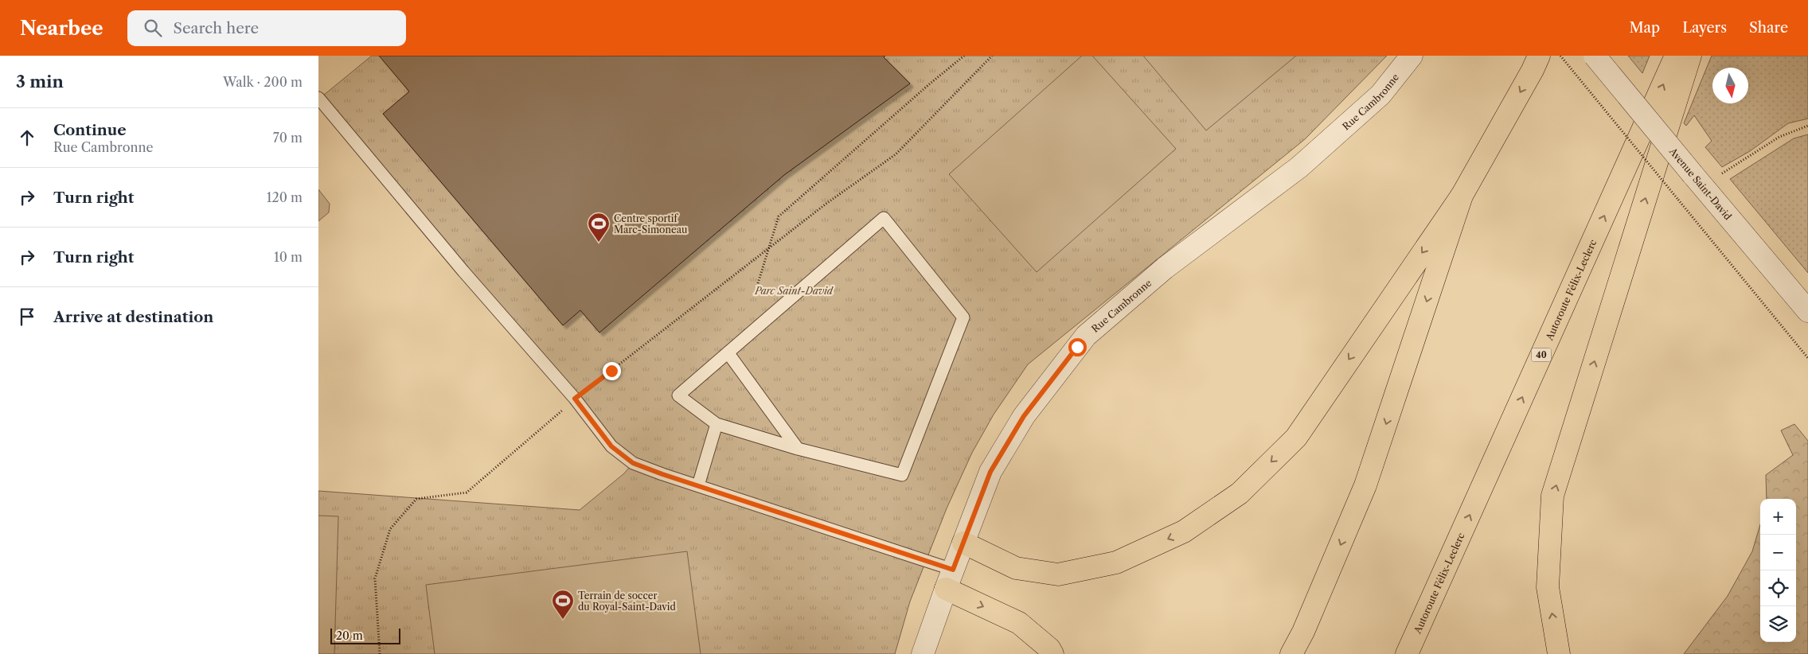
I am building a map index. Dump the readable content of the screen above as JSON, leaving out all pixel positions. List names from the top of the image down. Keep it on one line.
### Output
{"streets":{"highway":["Autoroute Félix-Leclerc","40"],"street":["Rue Cambronne","Avenue Saint-David"]},"parks":["Parc Saint-David"],"places":{"sports":["Centre sportif Marc-Simoneau","Terrain de soccer du Royal-Saint-David"]},"scale_bar":"20 m","north":"bottom","page":{"header":"Nearbee","search":"Search here","nav":["Map","Layers","Share"],"heading":["3 min","Walk · 200 m"],"list":[["Continue","Rue Cambronne","70 m"],["Turn right","120 m"],["Turn right","10 m"],"Arrive at destination"],"map_buttons":["+","−"],"scale":"20 m"}}
